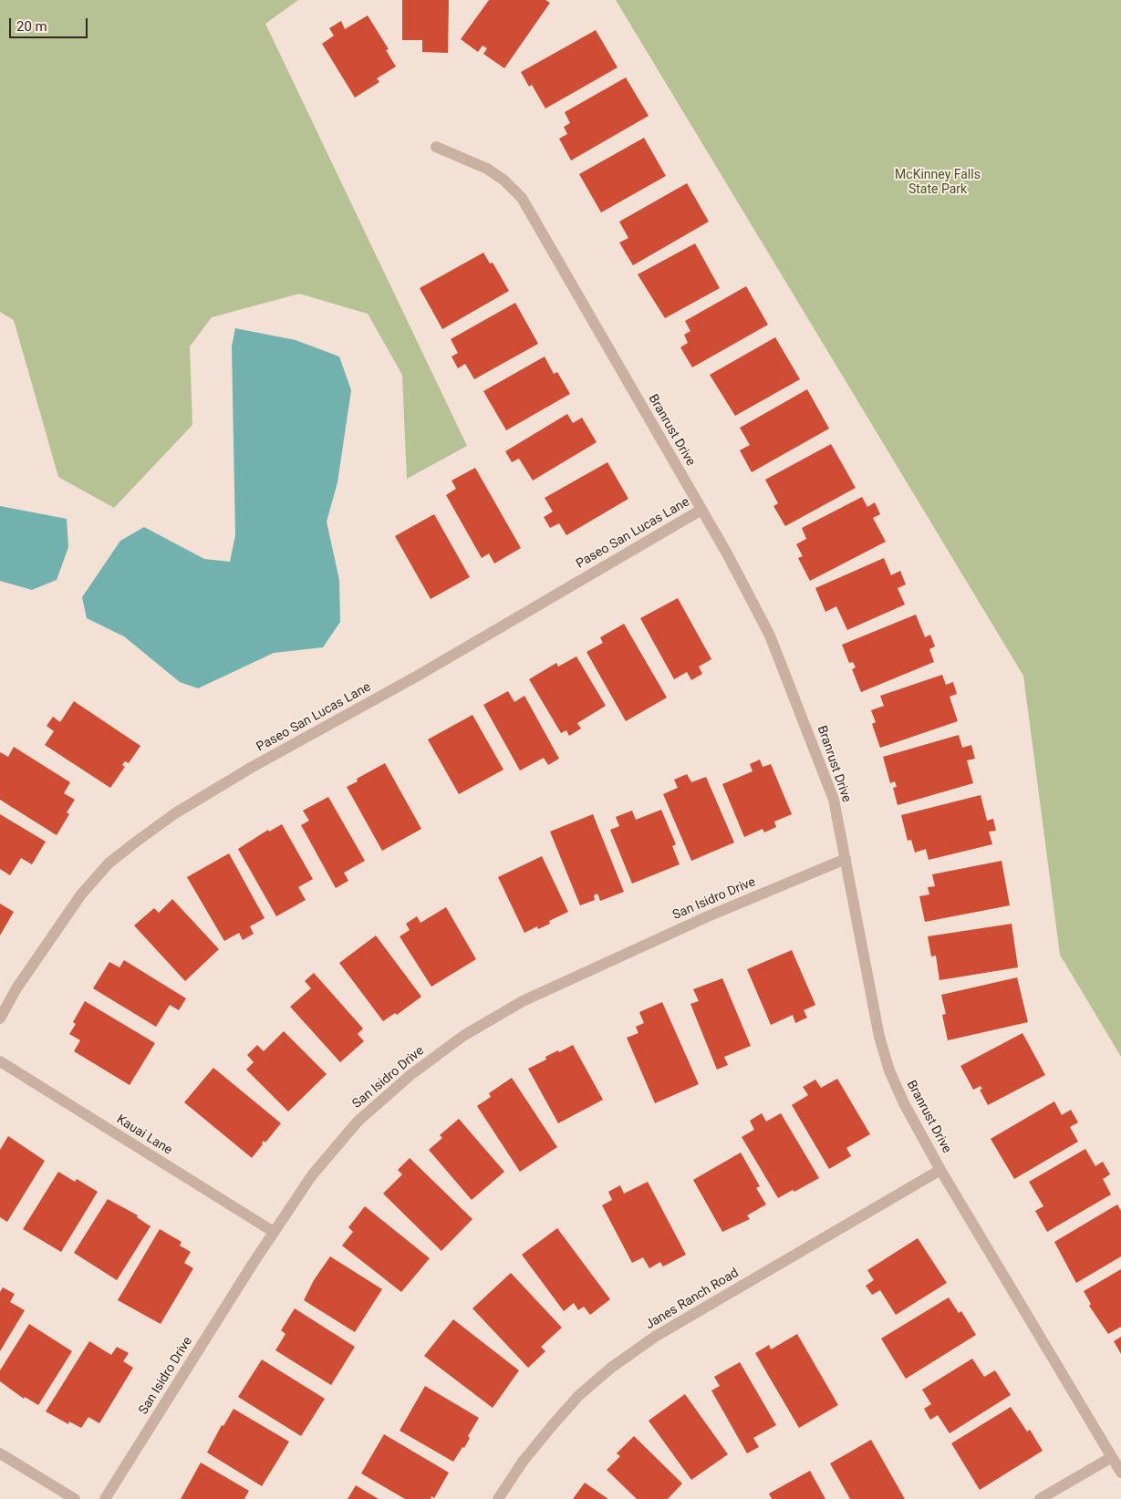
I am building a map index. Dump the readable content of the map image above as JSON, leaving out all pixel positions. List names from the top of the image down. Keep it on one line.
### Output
{"streets":{"street":["Branrust Drive","Paseo San Lucas Lane","San Isidro Drive","Kauai Lane","Janes Ranch Road"]},"crossings":[["Branrust Drive","Paseo San Lucas Lane"],["Branrust Drive","San Isidro Drive"],["Branrust Drive","Janes Ranch Road"],["San Isidro Drive","Kauai Lane"]],"parks":["McKinney Falls State Park"],"scale_bar":"20 m"}
